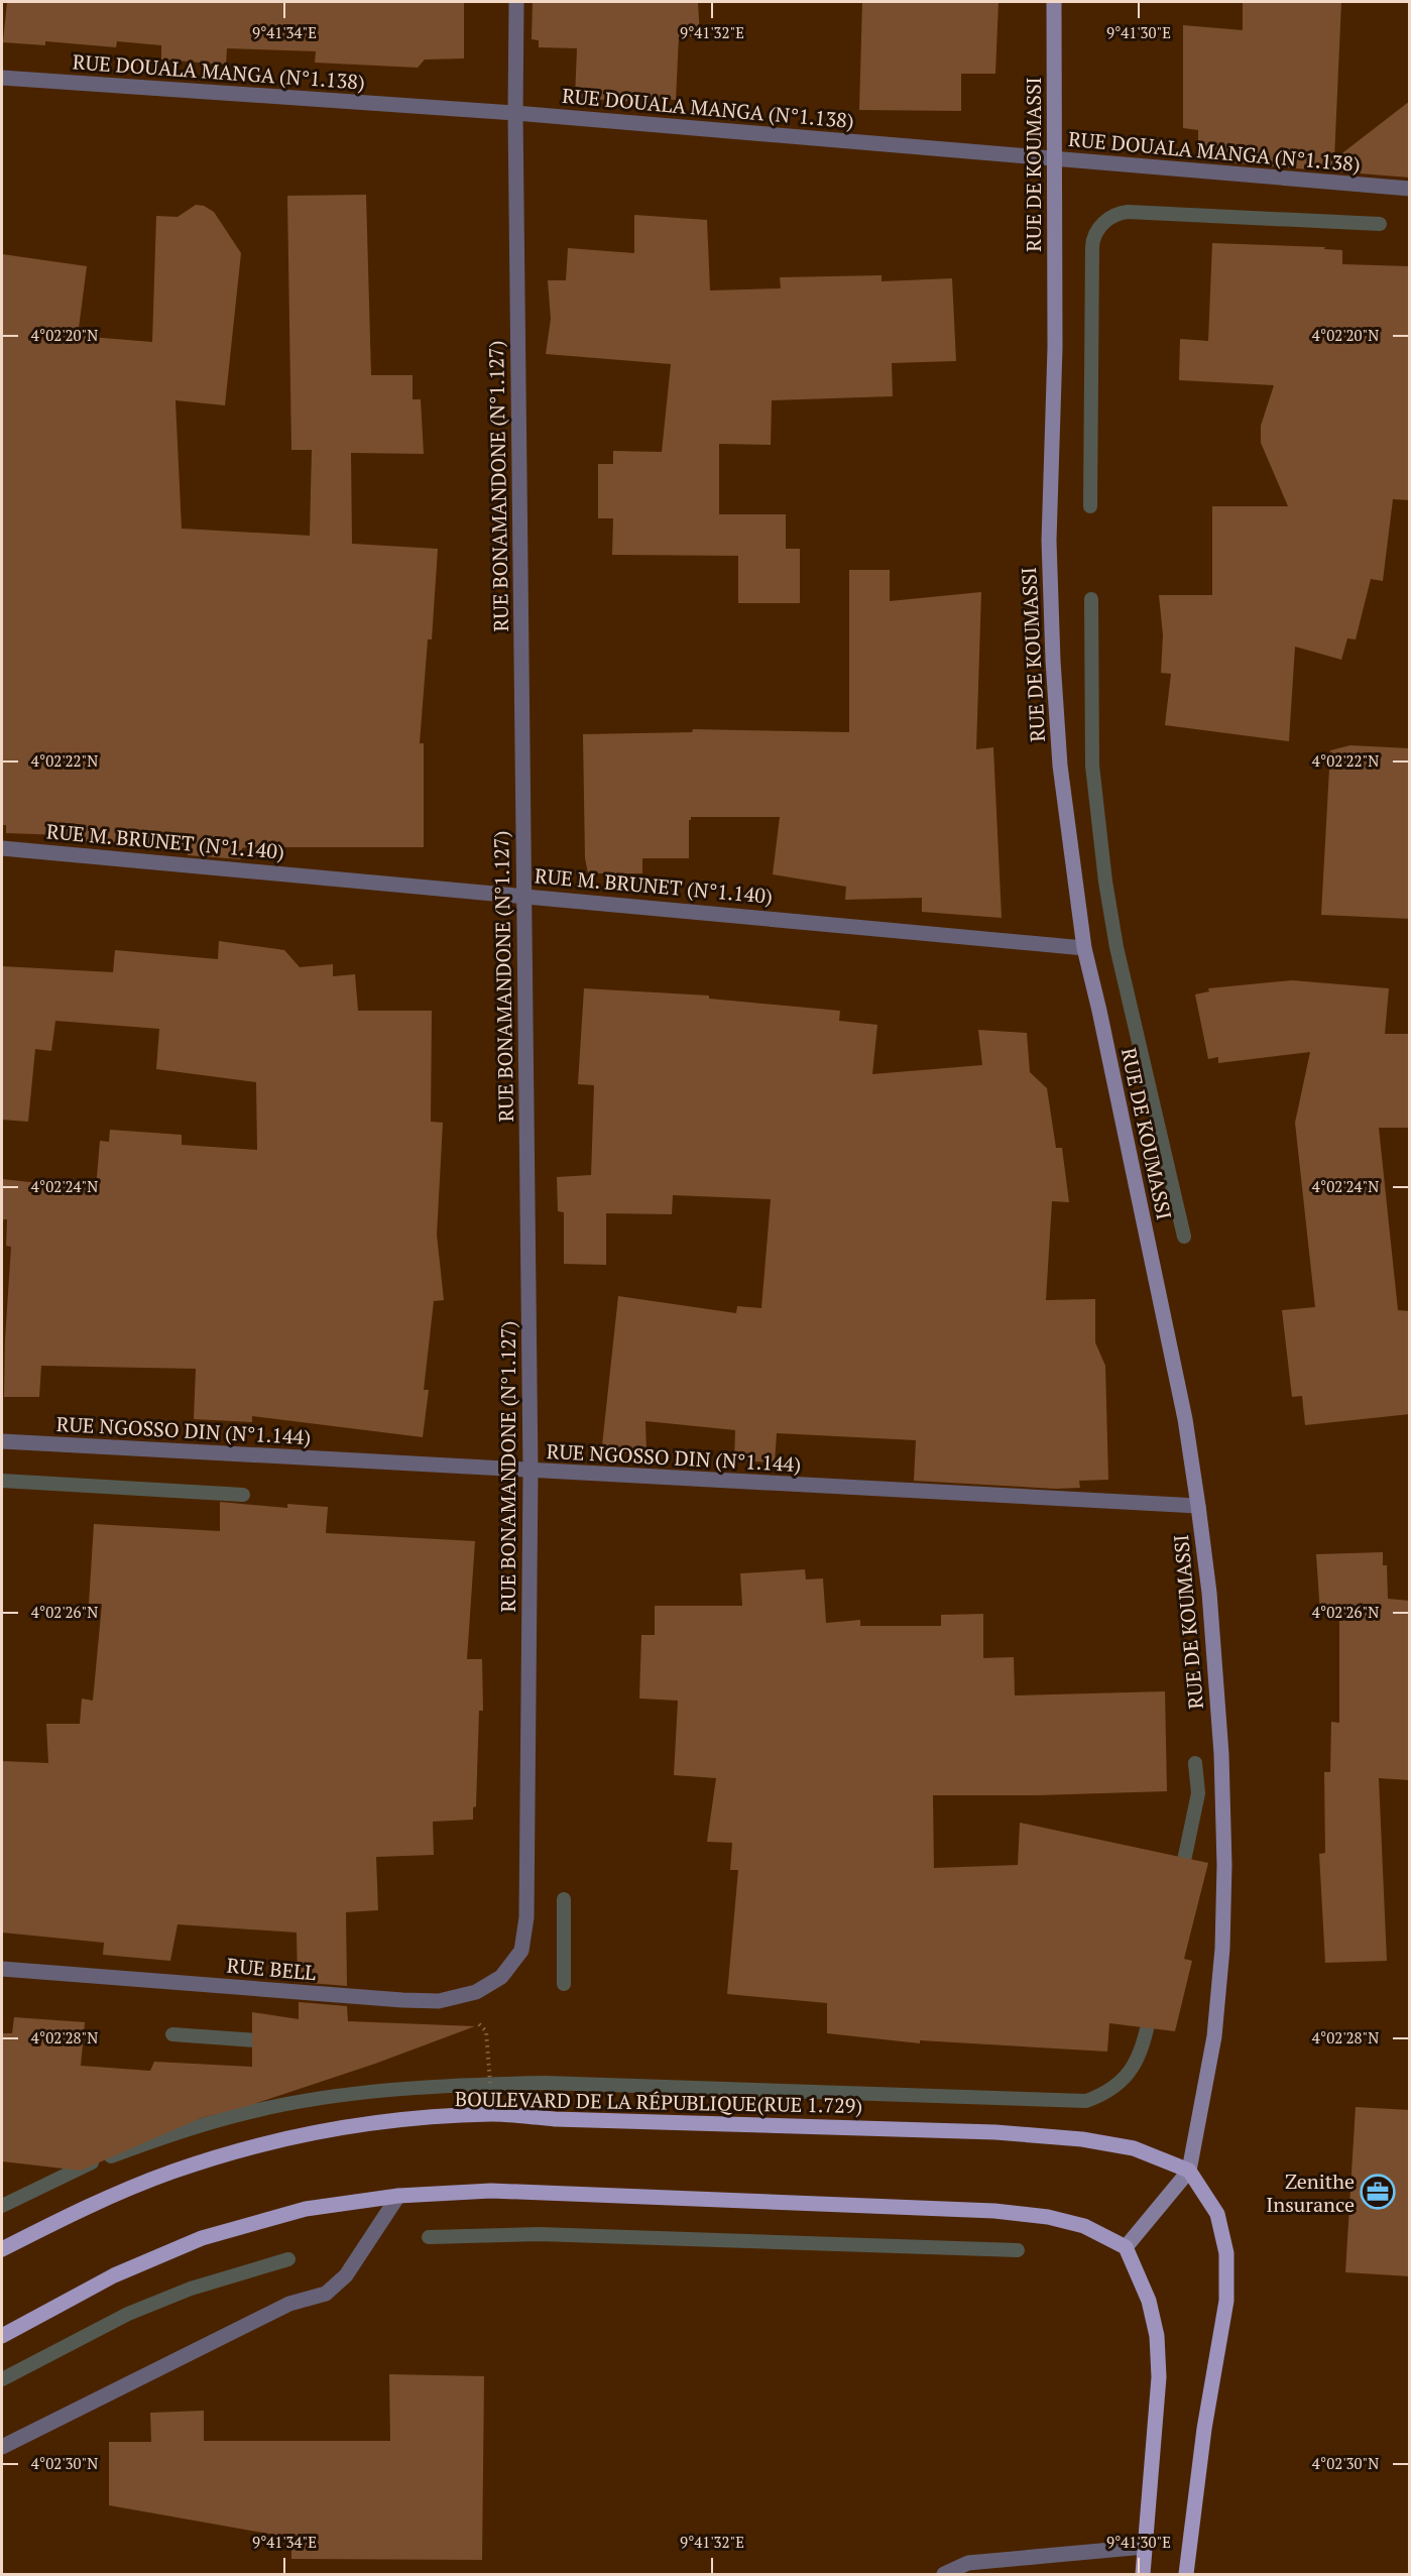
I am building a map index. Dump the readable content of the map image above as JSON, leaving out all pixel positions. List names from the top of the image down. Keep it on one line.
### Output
{"streets":{"main road":["RUE DE KOUMASSI","BOULEVARD DE LA RÉPUBLIQUE(RUE 1.729)"],"street":["RUE DOUALA MANGA (N°1.138)","RUE BONAMANDONE (N°1.127)","RUE M. BRUNET (N°1.140)","RUE NGOSSO DIN (N°1.144)","RUE BELL"]},"crossings":[["RUE DOUALA MANGA (N°1.138)","RUE DE KOUMASSI"],["RUE DOUALA MANGA (N°1.138)","RUE BONAMANDONE (N°1.127)"],["RUE DE KOUMASSI","RUE M. BRUNET (N°1.140)"],["RUE DE KOUMASSI","RUE NGOSSO DIN (N°1.144)"],["RUE DE KOUMASSI","BOULEVARD DE LA RÉPUBLIQUE(RUE 1.729)"],["RUE BONAMANDONE (N°1.127)","RUE M. BRUNET (N°1.140)"],["RUE BONAMANDONE (N°1.127)","RUE NGOSSO DIN (N°1.144)"],["RUE BONAMANDONE (N°1.127)","RUE BELL"]],"places":{"office":["Zenithe Insurance"]},"coordinates":["9°41'34\"E","9°41'32\"E","9°41'30\"E","4°02'20\"N","4°02'22\"N","4°02'24\"N","4°02'26\"N","4°02'28\"N","4°02'30\"N"]}
